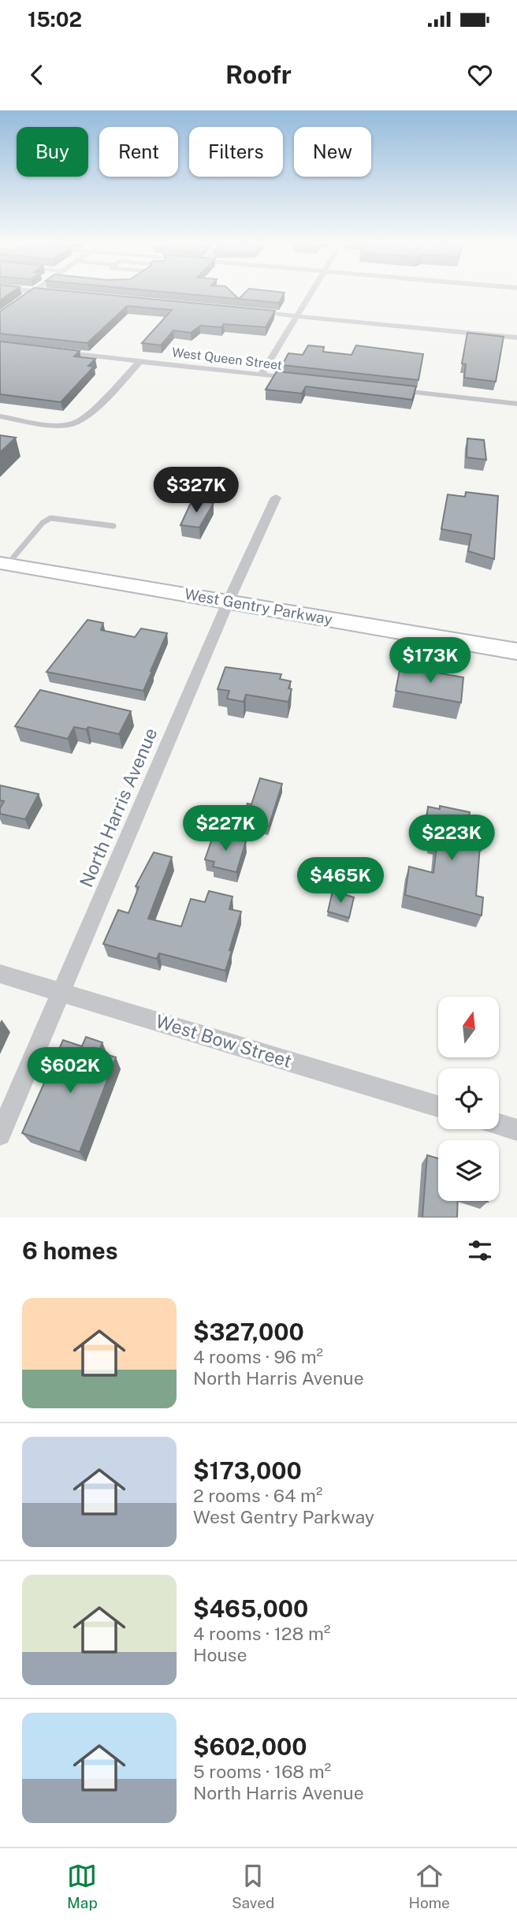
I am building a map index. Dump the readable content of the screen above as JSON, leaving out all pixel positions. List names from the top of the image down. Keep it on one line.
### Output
{"streets":{"main road":["West Gentry Parkway"],"street":["West Queen Street","North Harris Avenue","West Bow Street"]},"crossings":[["West Gentry Parkway","North Harris Avenue"],["North Harris Avenue","West Bow Street"]],"north":"top","page":{"status":"15:02","header":"Roofr","chip":["Buy","Rent","Filters","New"],"price":["$327K","$173K","$227K","$223K","$465K","$602K"],"heading":"6 homes","list":[{"name":"$327,000","note":"4 rooms · 96 m² · North Harris Avenue"},{"name":"$173,000","note":"2 rooms · 64 m² · West Gentry Parkway"},{"name":"$465,000","note":"4 rooms · 128 m² · House"},{"name":"$602,000","note":"5 rooms · 168 m² · North Harris Avenue"}],"tabs":["Map","Saved","Home"]}}
